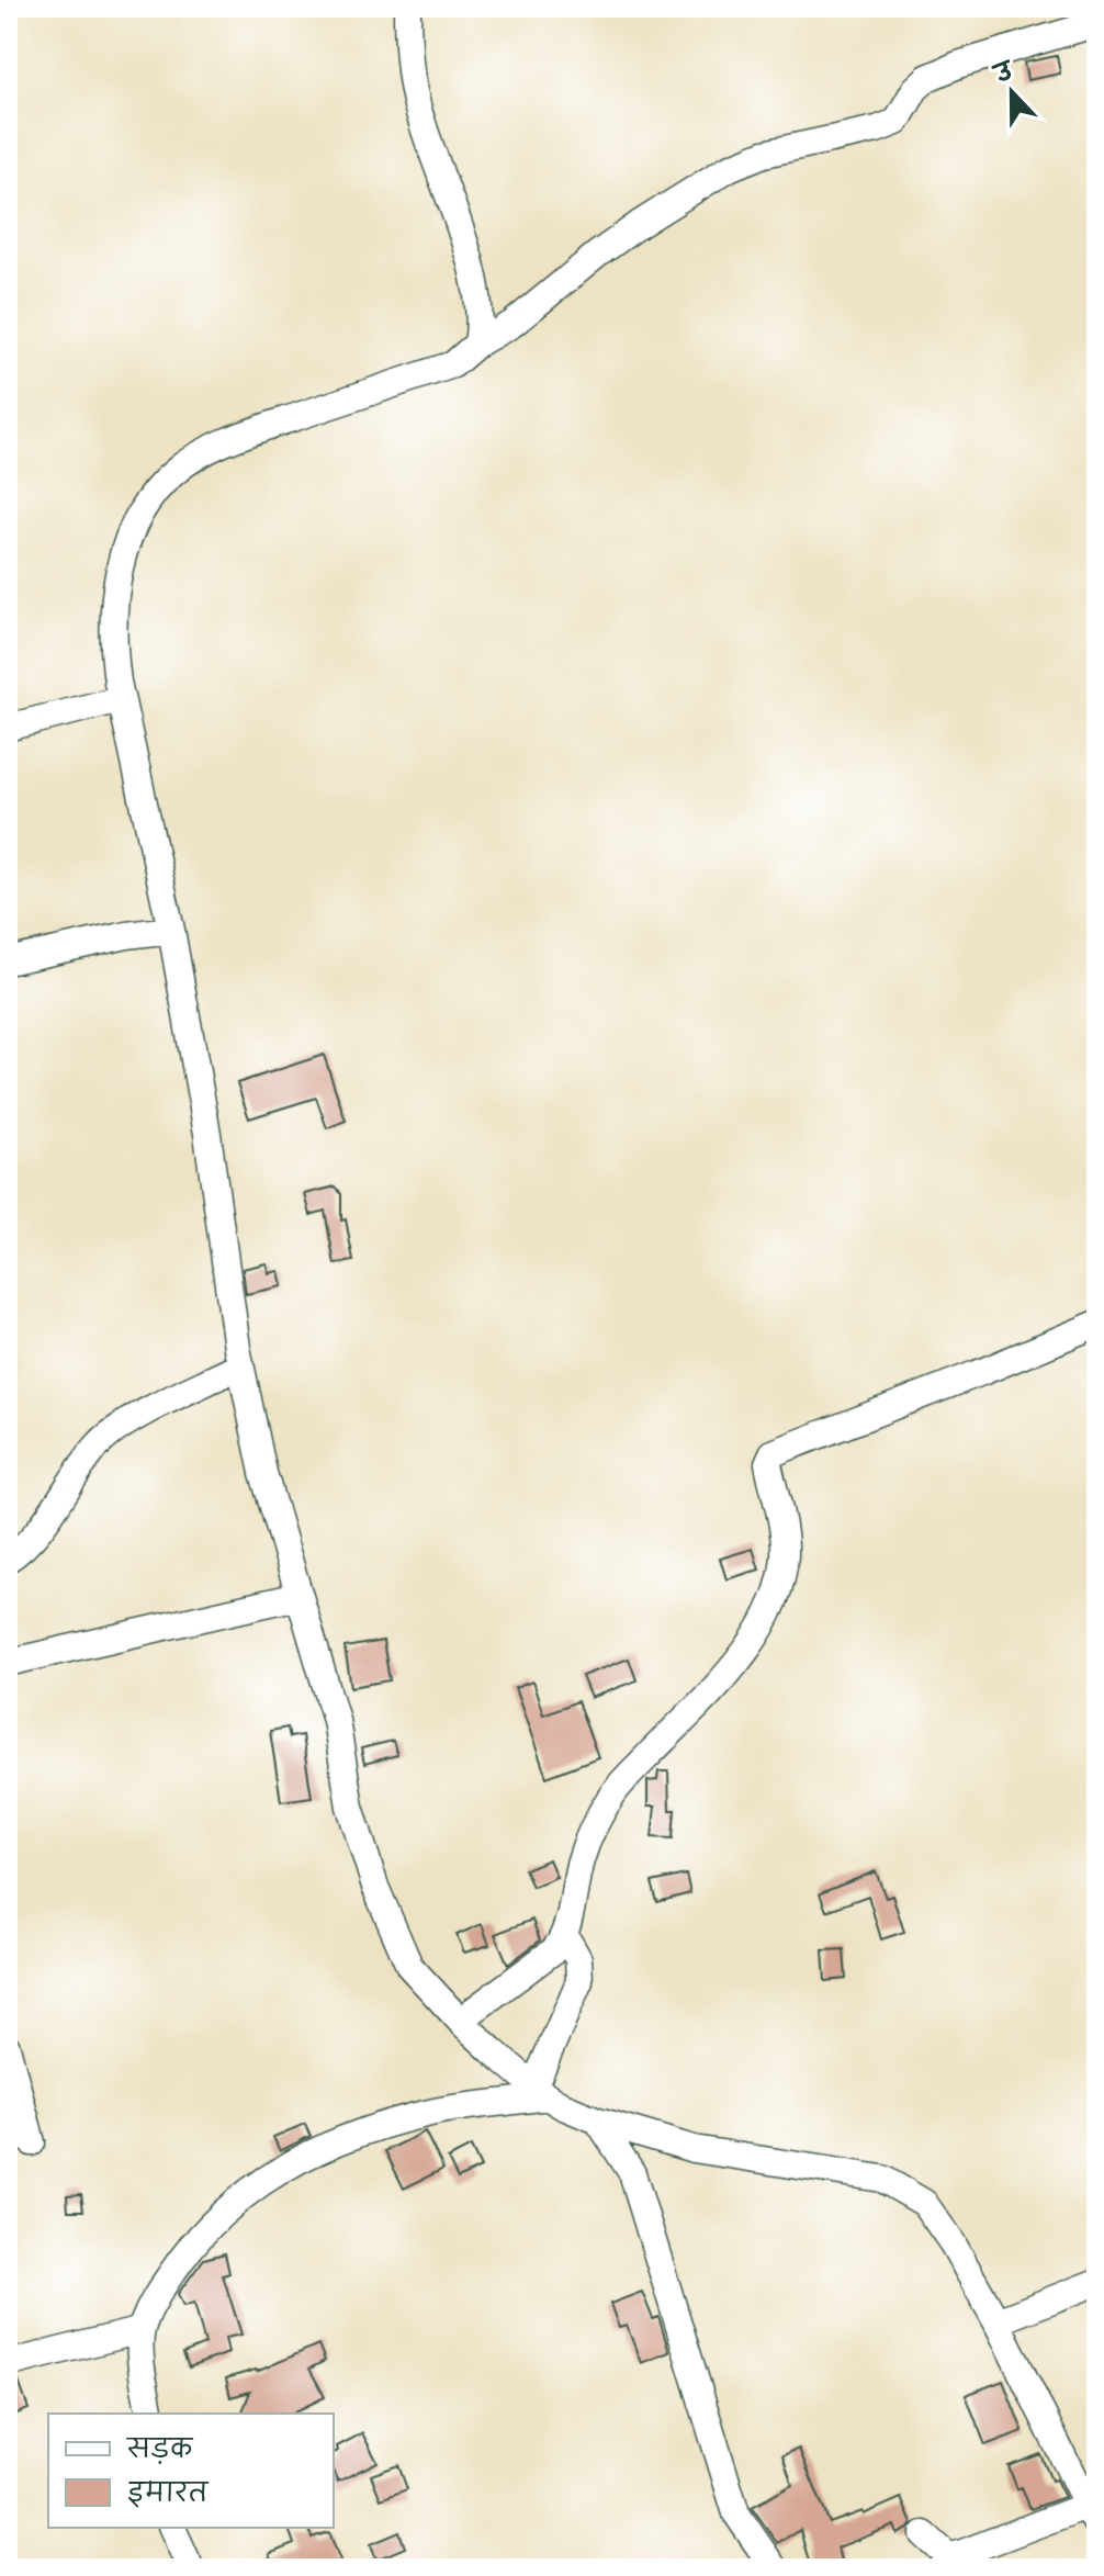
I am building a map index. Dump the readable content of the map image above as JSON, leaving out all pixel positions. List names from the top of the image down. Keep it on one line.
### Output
{"legend":["सड़क","इमारत"],"north":"top"}
